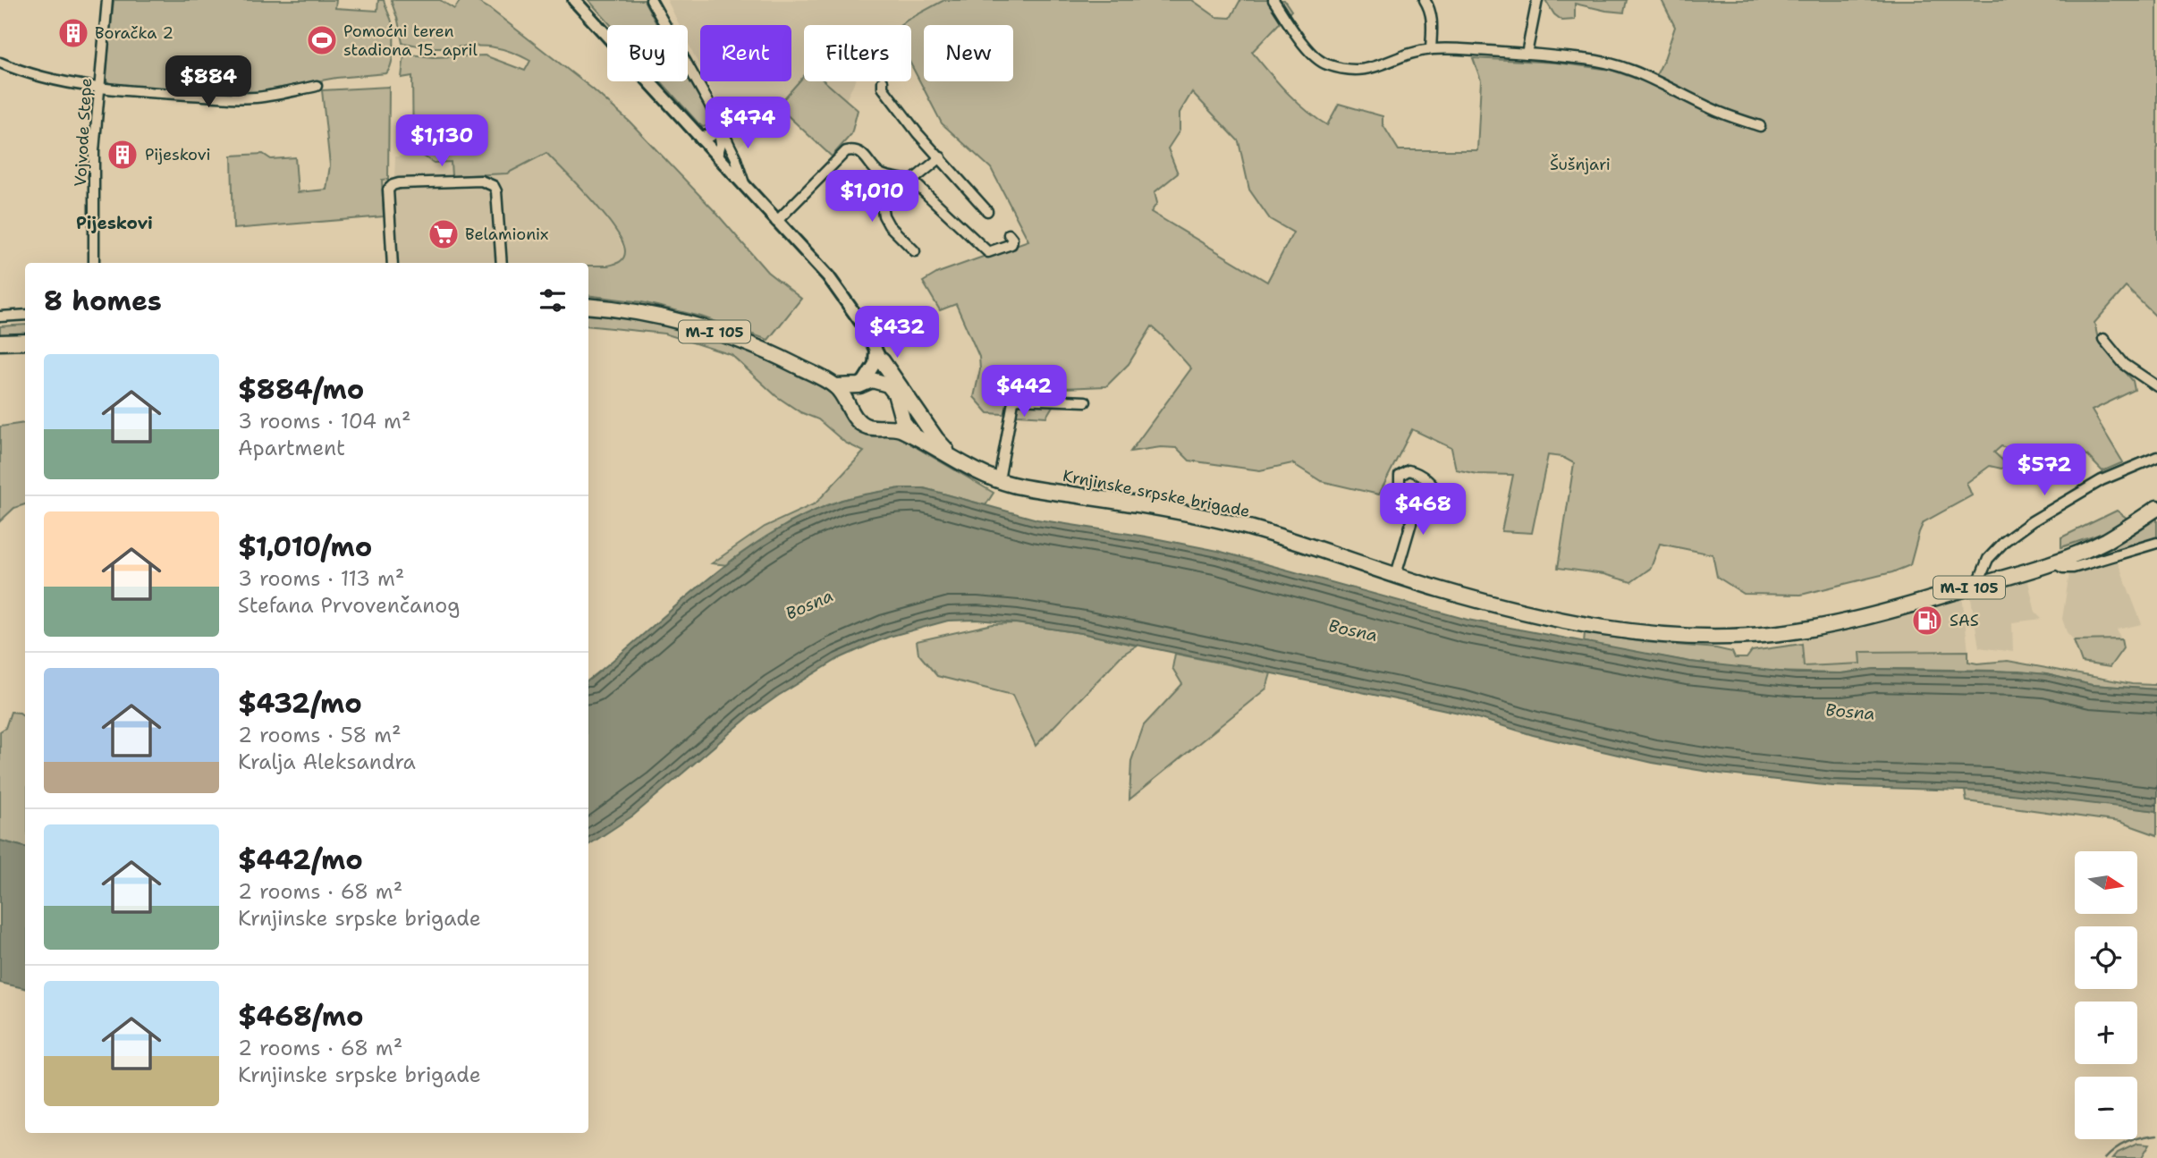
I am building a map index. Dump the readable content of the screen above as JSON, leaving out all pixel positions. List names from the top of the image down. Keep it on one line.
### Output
{"streets":{"main road":["M-I 105","Krnjinske srpske brigade"],"street":["Vojvode Stepe"]},"crossings":[["M-I 105","Krnjinske srpske brigade"]],"districts":["Pijeskovi"],"water":["Bosna"],"parks":["Šušnjari"],"places":{"building":["Boračka 2","Pijeskovi"],"sports":["Pomoćni teren stadiona 15. april"],"supermarket":["Belamionix"],"fuel station":["SAS"]},"north":"right","page":{"chip":["Buy","Rent","Filters","New"],"price":["$884","$474","$1,130","$1,010","$432","$442","$572","$468"],"heading":"8 homes","list":[{"name":"$884/mo","note":"3 rooms · 104 m² · Apartment"},{"name":"$1,010/mo","note":"3 rooms · 113 m² · Stefana Prvovenčanog"},{"name":"$432/mo","note":"2 rooms · 58 m² · Kralja Aleksandra"},{"name":"$442/mo","note":"2 rooms · 68 m² · Krnjinske srpske brigade"},{"name":"$468/mo","note":"2 rooms · 68 m² · Krnjinske srpske brigade"}],"map_buttons":["+","−"]}}
